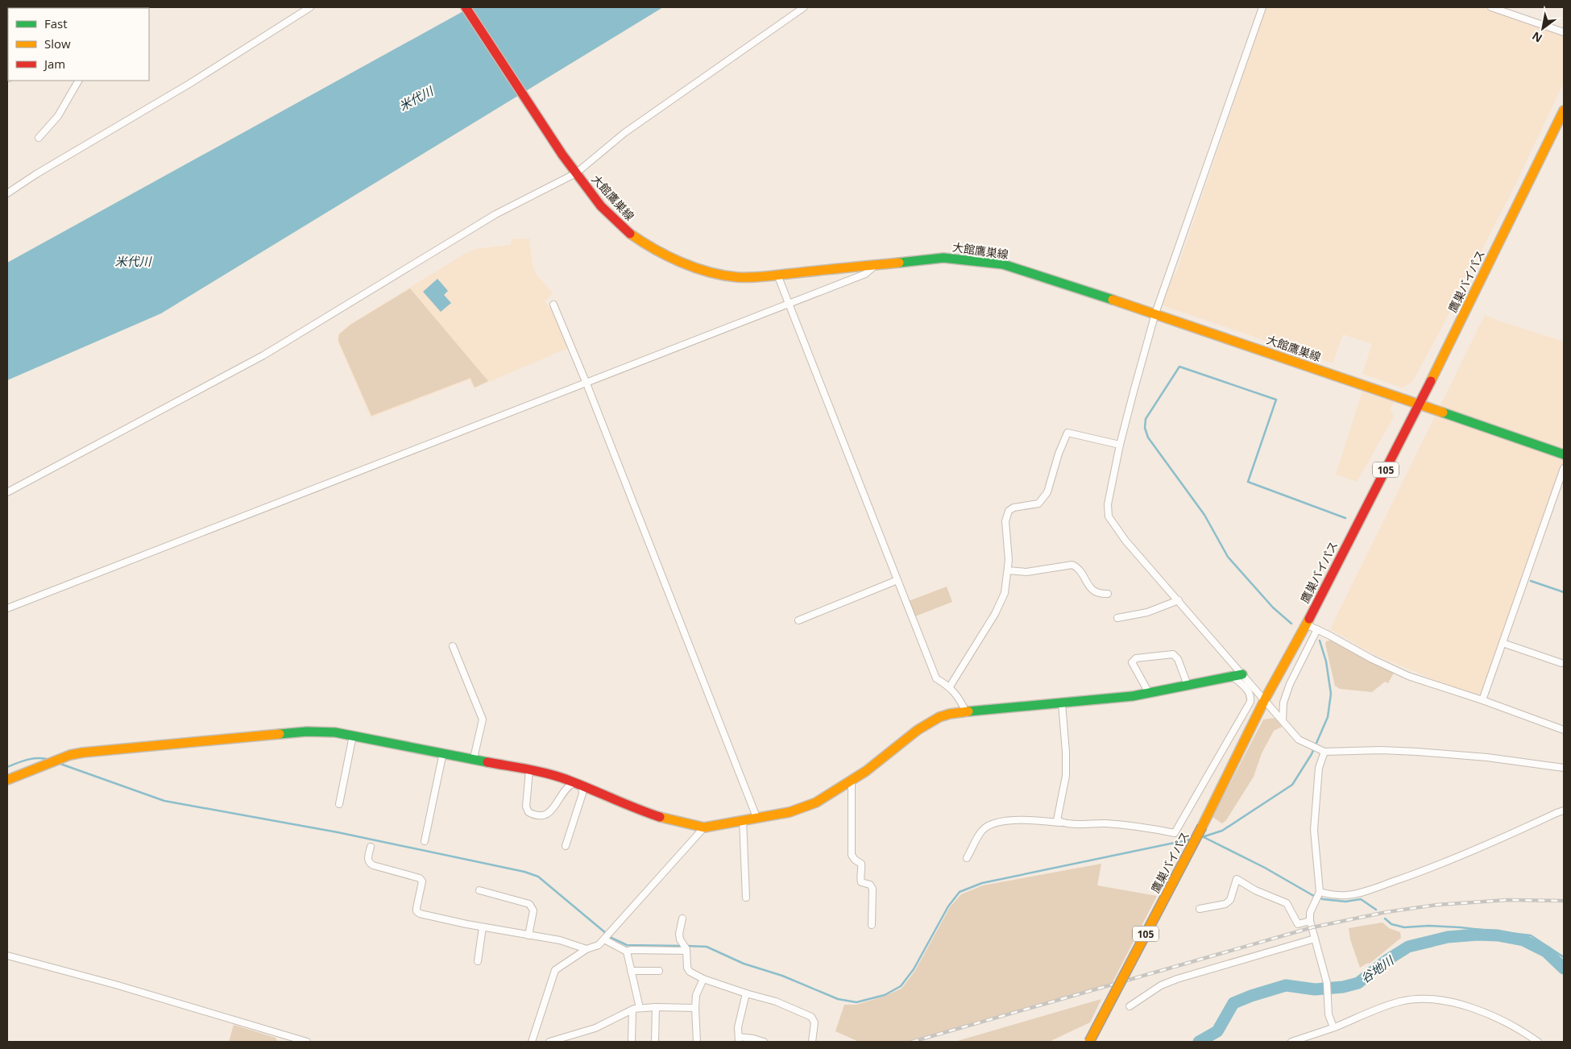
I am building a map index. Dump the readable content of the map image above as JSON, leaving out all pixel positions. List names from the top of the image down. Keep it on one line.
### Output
{"streets":{"main road":["大館鷹巣線","鷹巣バイパス","105"]},"crossings":[["大館鷹巣線","鷹巣バイパス"]],"water":["米代川","谷地川"],"legend":["Fast","Slow","Jam"],"north":"bottom left"}
